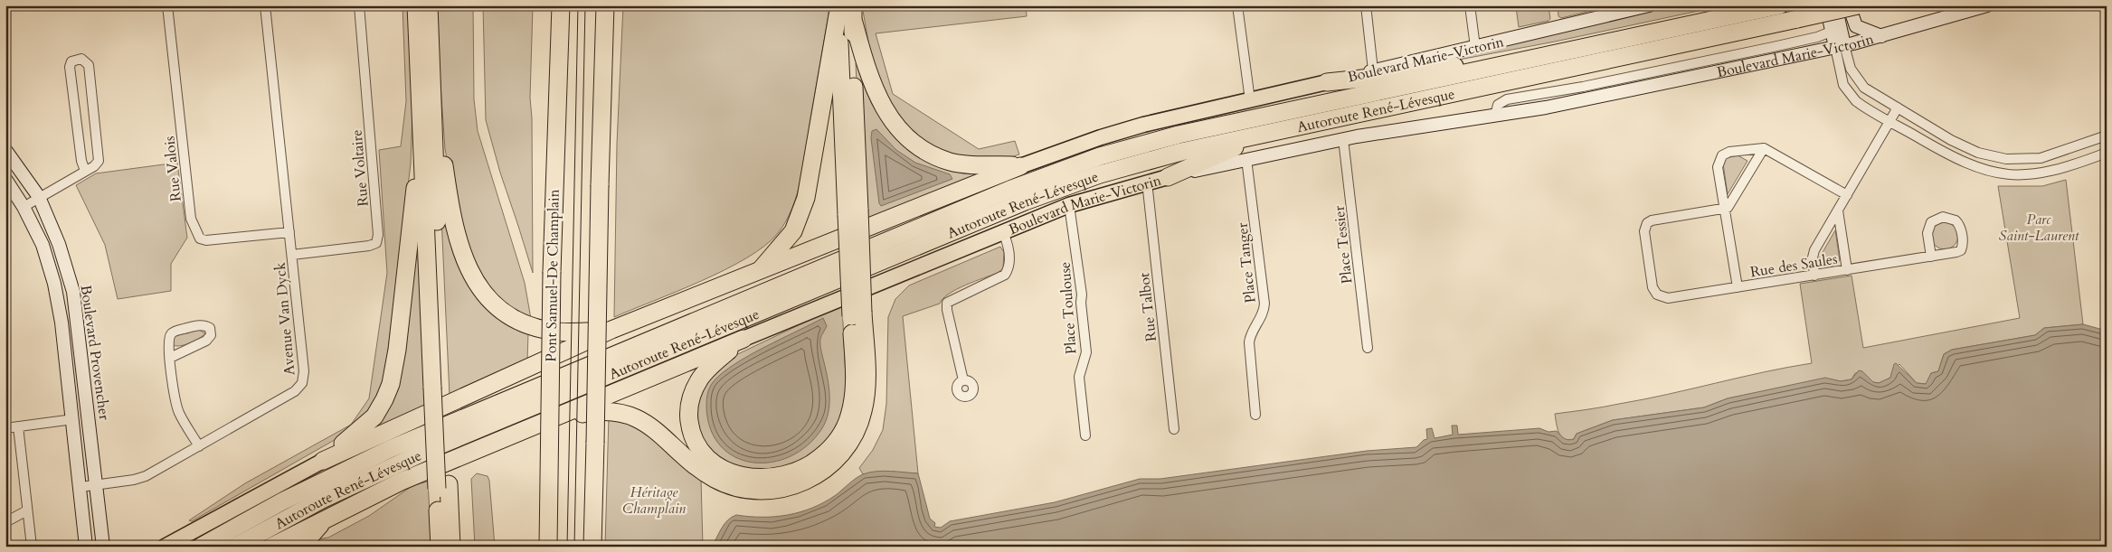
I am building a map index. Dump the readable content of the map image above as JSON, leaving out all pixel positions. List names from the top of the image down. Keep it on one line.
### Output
{"streets":{"highway":["Autoroute René-Lévesque","Pont Samuel-De Champlain"],"main road":["Boulevard Marie-Victorin","Boulevard Provencher"],"street":["Rue Voltaire","Rue Valois","Place Tessier","Place Tanger","Rue des Saules","Rue Talbot","Place Toulouse","Avenue Van Dyck"]},"crossings":[["Boulevard Marie-Victorin","Place Tessier"],["Boulevard Marie-Victorin","Place Tanger"],["Boulevard Marie-Victorin","Rue Talbot"],["Boulevard Marie-Victorin","Place Toulouse"],["Rue Voltaire","Avenue Van Dyck"],["Rue Valois","Avenue Van Dyck"],["Avenue Van Dyck","Boulevard Provencher"]],"parks":["Parc Saint-Laurent","Héritage Champlain"]}
